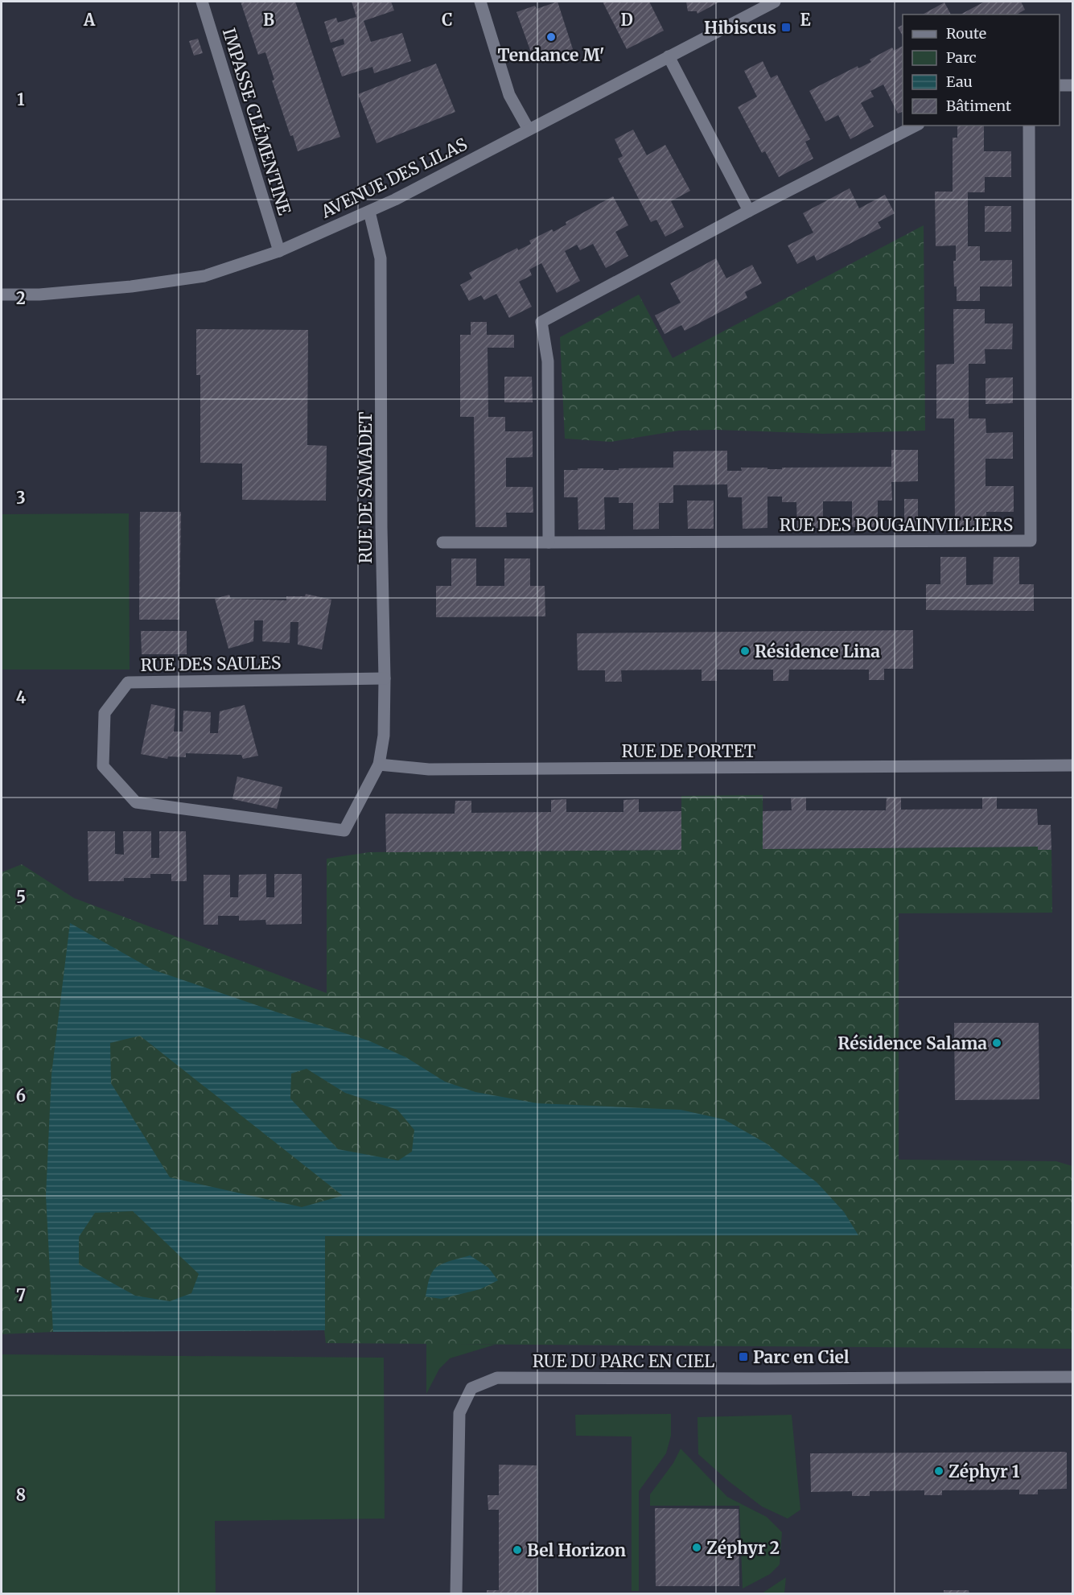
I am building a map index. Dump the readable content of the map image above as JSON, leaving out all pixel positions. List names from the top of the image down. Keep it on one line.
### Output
{"streets":{"street":["IMPASSE CLÉMENTINE","AVENUE DES LILAS","RUE DE SAMADET","RUE DES BOUGAINVILLIERS","RUE DES SAULES","RUE DE PORTET","RUE DU PARC EN CIEL"]},"crossings":[["IMPASSE CLÉMENTINE","AVENUE DES LILAS"],["AVENUE DES LILAS","RUE DE SAMADET"],["RUE DE SAMADET","RUE DES SAULES"],["RUE DE SAMADET","RUE DE PORTET"],["RUE DES SAULES","RUE DE PORTET"]],"places":{"transit":["Hibiscus","Parc en Ciel"],"other":["Tendance M'","Résidence Lina","Résidence Salama","Zéphyr 1","Zéphyr 2","Bel Horizon"]},"legend":["Route","Parc","Eau","Bâtiment"],"grid":{"columns":["A","B","C","D","E"],"rows":["1","2","3","4","5","6","7","8"]}}
